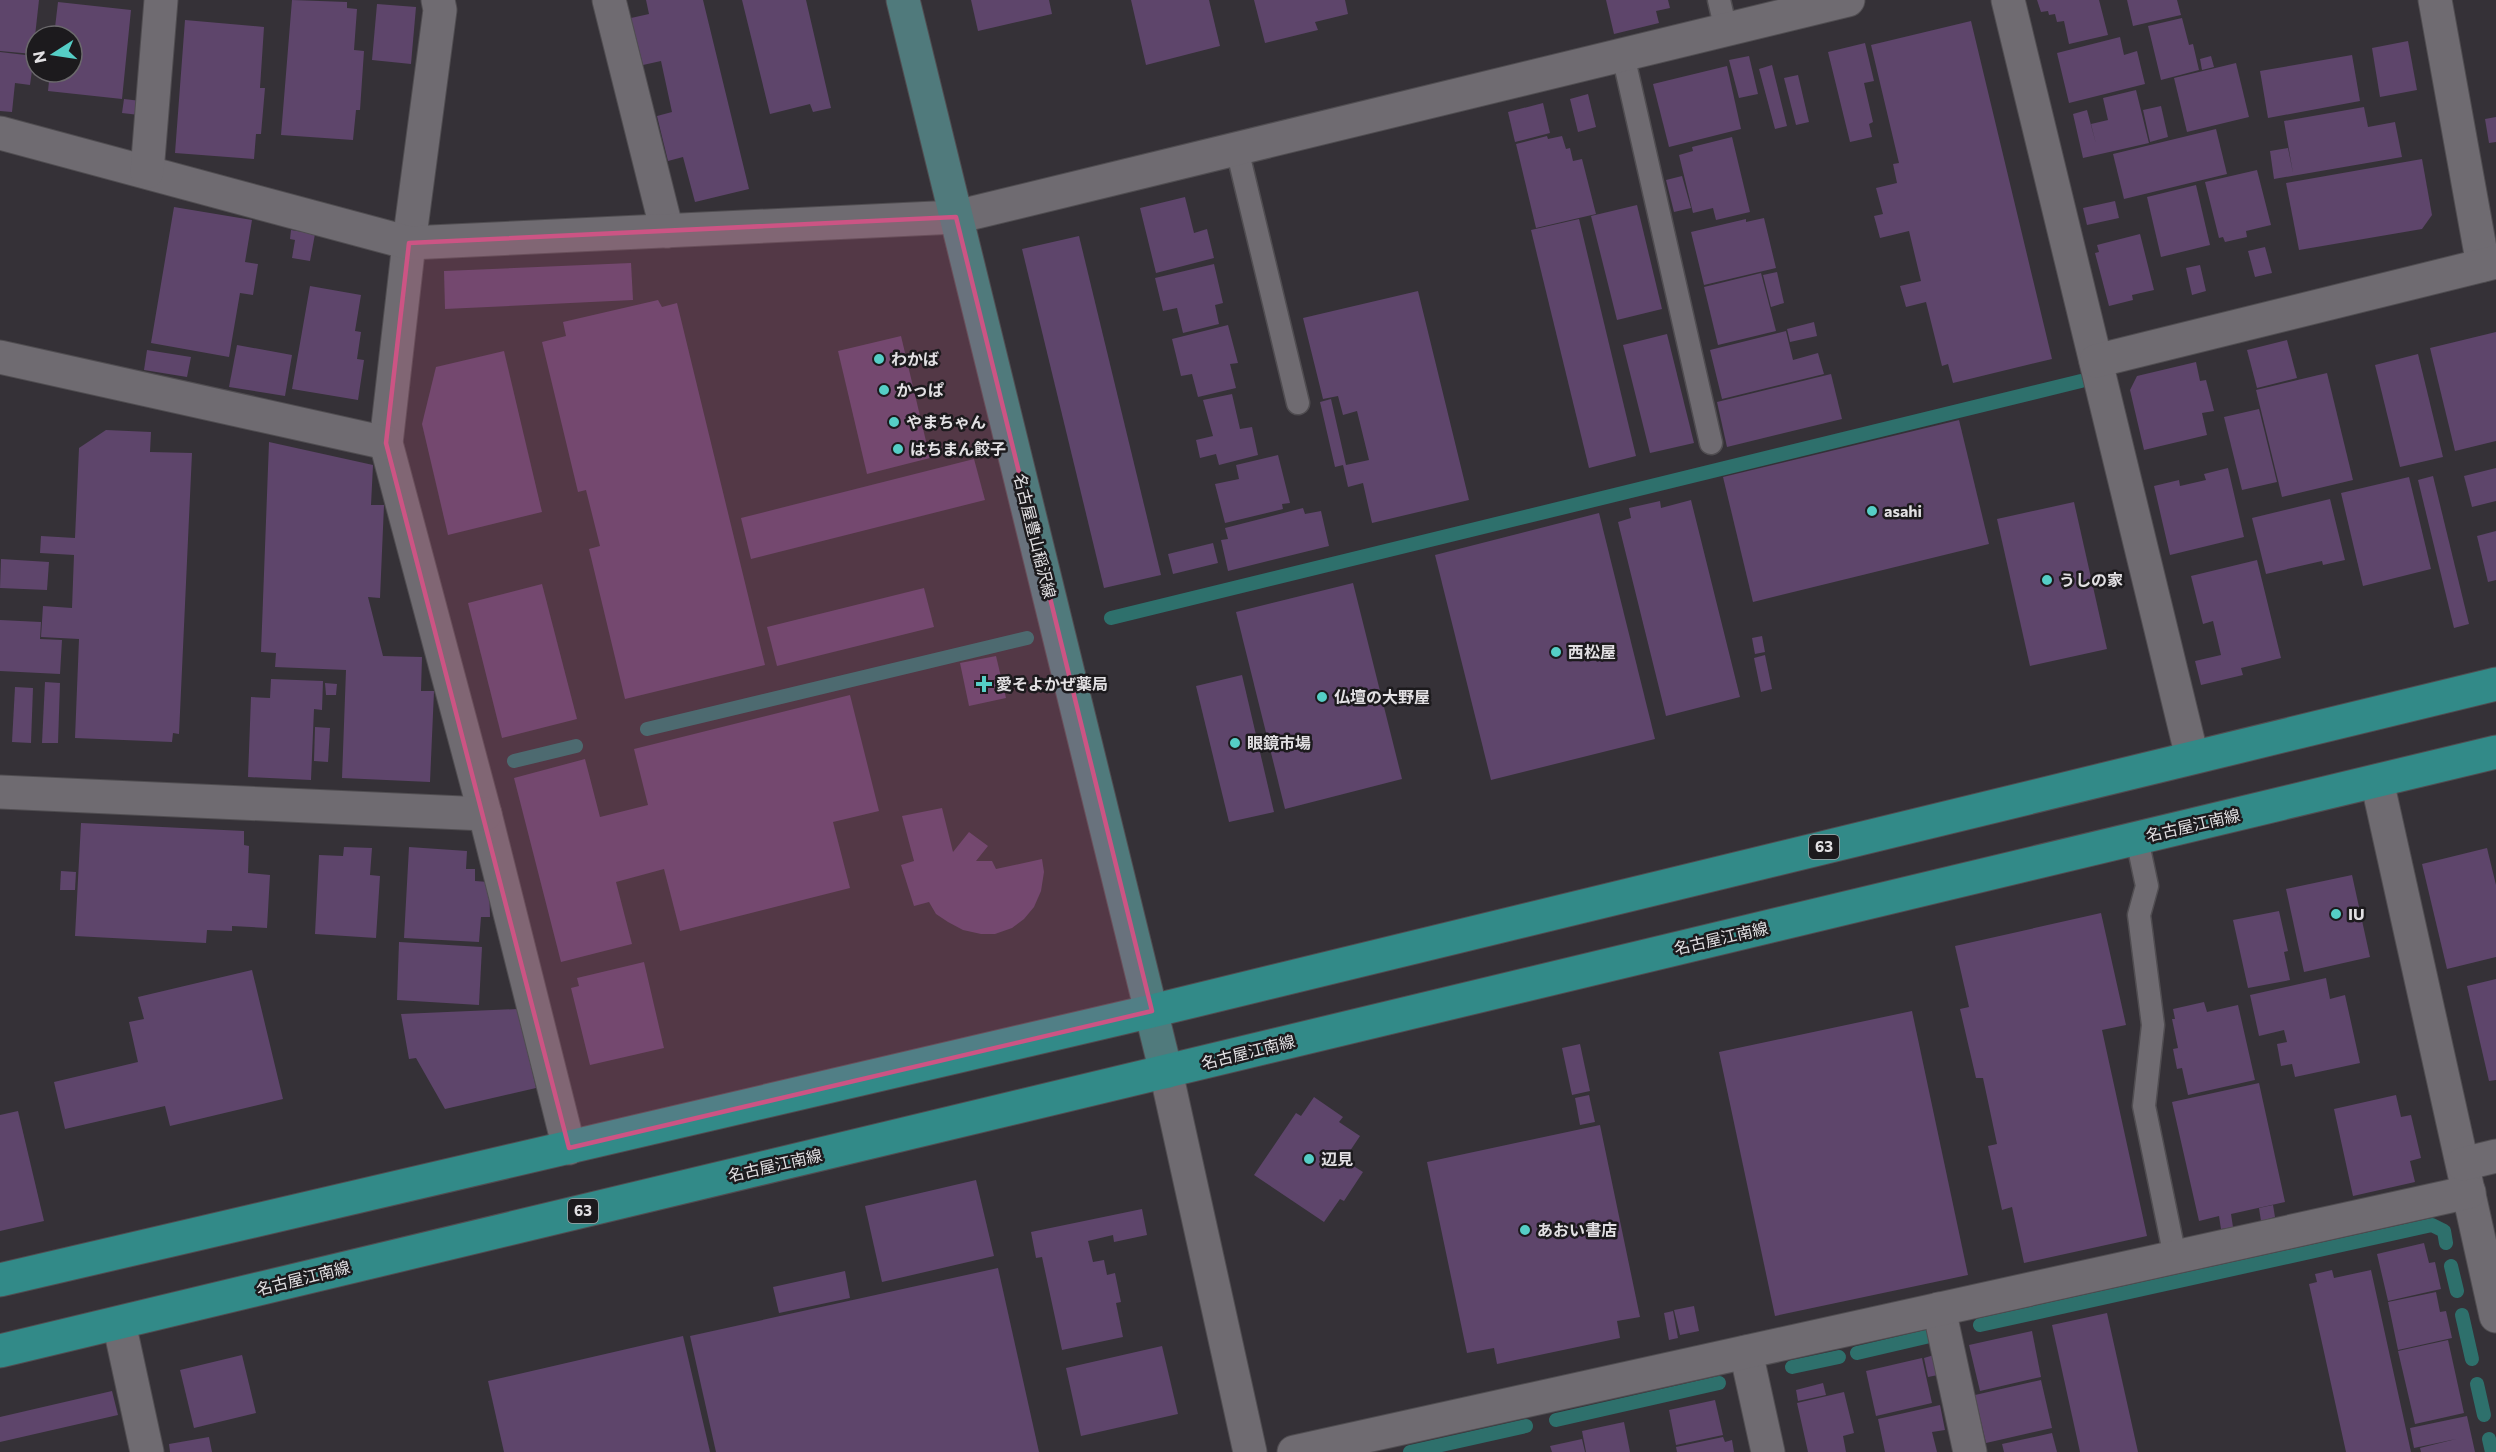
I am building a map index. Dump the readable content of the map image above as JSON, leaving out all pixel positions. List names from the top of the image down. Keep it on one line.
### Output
{"streets":{"main road":["名古屋豊山稲沢線","名古屋江南線","63"]},"crossings":[["名古屋豊山稲沢線","名古屋江南線"],["名古屋豊山稲沢線","63"]],"places":{"other":["わかば","かっぱ","やまちゃん","はちまん餃子","asahi","うしの家","西松屋","仏壇の大野屋","眼鏡市場","IU","辺見","あおい書店"],"health":["愛そよかぜ薬局"]},"north":"left"}
